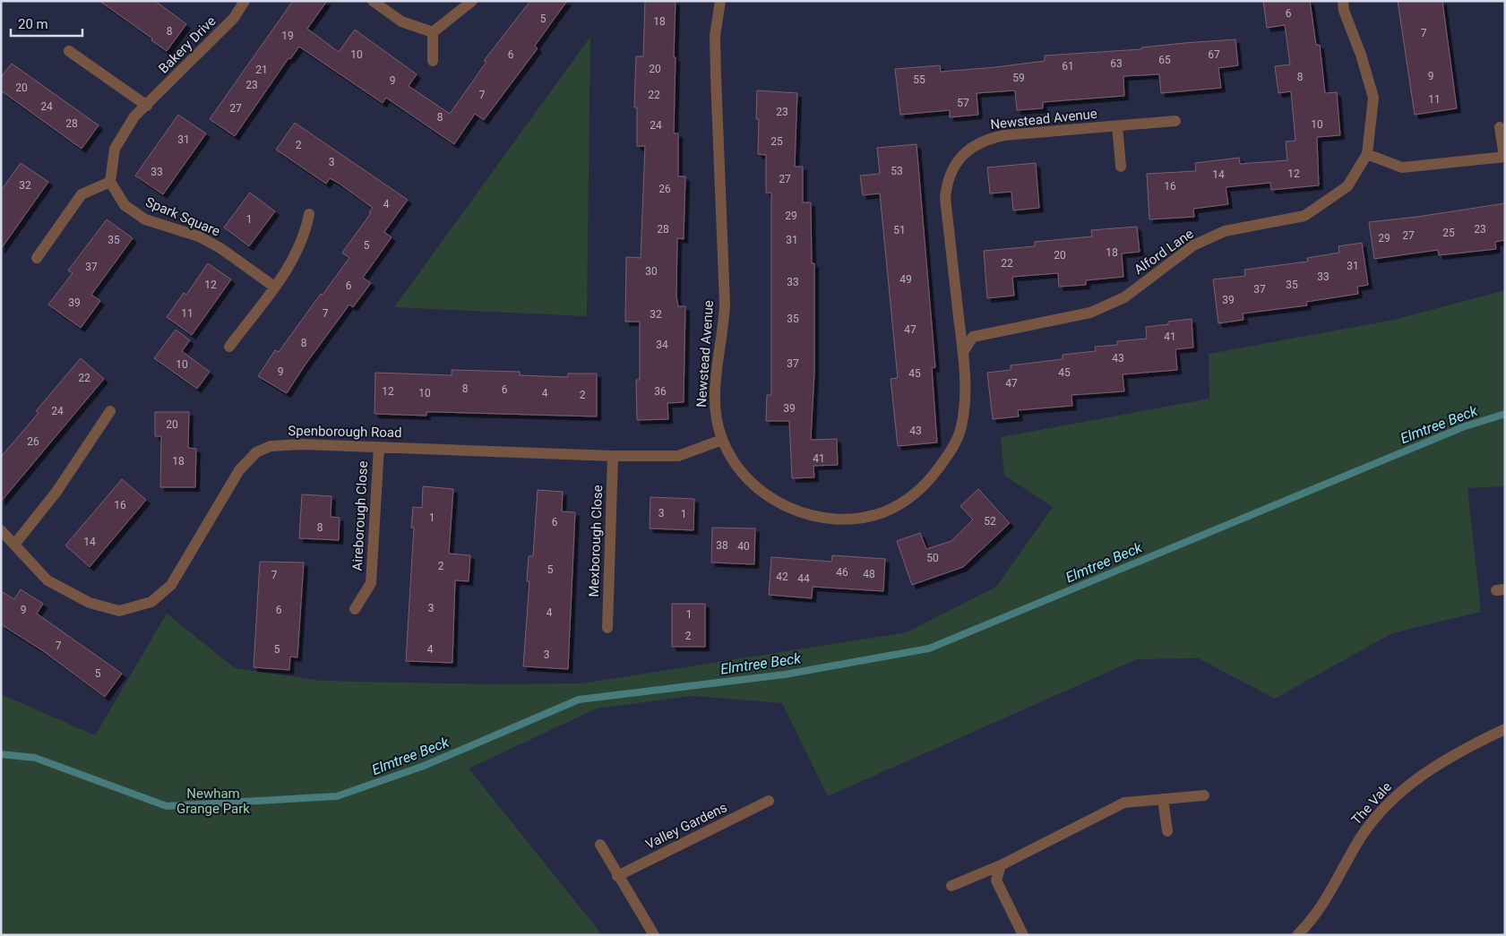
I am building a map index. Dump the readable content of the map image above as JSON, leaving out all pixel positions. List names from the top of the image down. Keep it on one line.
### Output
{"streets":{"street":["Bakery Drive","Newstead Avenue","Spark Square","Alford Lane","Spenborough Road","Aireborough Close","Mexborough Close","The Vale","Valley Gardens"]},"crossings":[["Bakery Drive","Spark Square"],["Newstead Avenue","Alford Lane"],["Newstead Avenue","Spenborough Road"],["Spenborough Road","Aireborough Close"],["Spenborough Road","Mexborough Close"]],"water":["Elmtree Beck"],"parks":["Newham Grange Park"],"house_numbers":["6","5","18","8","7","19","10","6","67","65","63","61","20","21","9","8","59","55","9","23","20","7","22","11","57","24","27","23","8","28","10","24","31","25","2","3","53","33","12","14","27","32","16","26","4","29","1","28","23","51","25","27","29","35","31","5","18","20","22","31","37","30","33","49","33","12","35","6","37","39","39","11","7","32","35","47","41","8","34","43","37","10","9","45","45","22","47","8","6","12","36","10","4","2","39","24","20","43","26","41","18","16","3","1","1","52","6","8","14","38","40","50","2","5","46","48","7","42","44","3","9","6","4","1","2","7","5","4","3","5"],"scale_bar":"20 m"}
